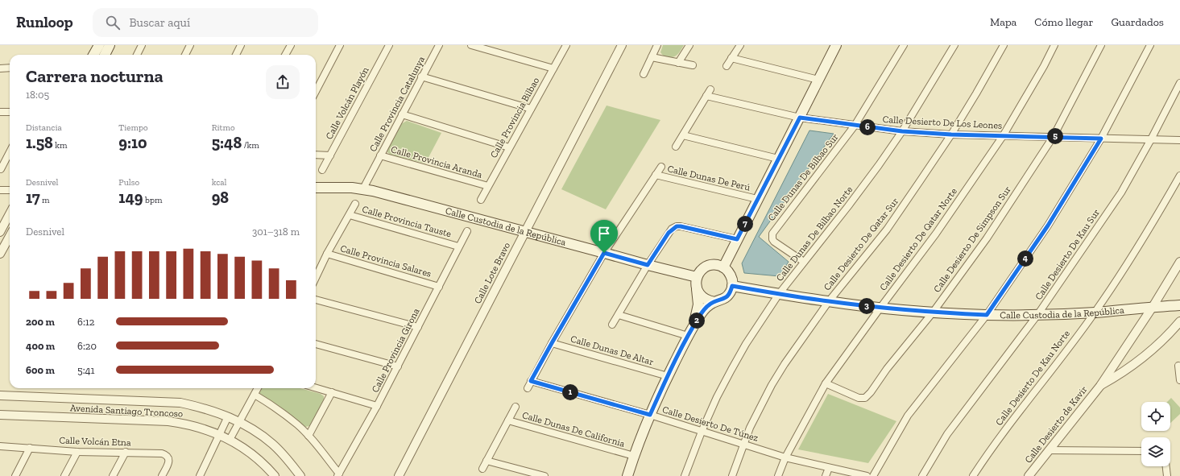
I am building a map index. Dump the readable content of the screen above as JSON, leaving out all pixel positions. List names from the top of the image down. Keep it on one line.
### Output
{"streets":{"main road":["Calle Custodia de la República"],"street":["Calle Volcán Playón","Calle Provincia Catalunya","Calle Provincia Bilbao","Calle Desierto De Los Leones","Calle Provincia Aranda","Calle Dunas De Bilbao Sur","Calle Dunas De Perú","Calle Provincia Tauste","Calle Dunas De Bilbao Norte","Calle Desierto De Qatar Norte","Calle Desierto De Simpson Sur","Calle Desierto De Qatar Sur","Calle Desierto De Kau Sur","Calle Provincia Salares","Calle Lote Bravo","Calle Provincia Girona","Calle Dunas De Altar","Calle Desierto De Kau Norte","Avenida Santiago Troncoso","Calle Desierto De Túnez","Calle Desierto de Kavir","Calle Dunas De California","Calle Volcán Etna"]},"crossings":[["Calle Provincia Catalunya","Calle Provincia Aranda"],["Calle Provincia Catalunya","Calle Custodia de la República"],["Calle Provincia Bilbao","Calle Provincia Aranda"],["Calle Desierto De Los Leones","Calle Dunas De Bilbao Sur"],["Calle Desierto De Los Leones","Calle Dunas De Bilbao Norte"],["Calle Desierto De Los Leones","Calle Desierto De Qatar Norte"],["Calle Desierto De Los Leones","Calle Desierto De Simpson Sur"],["Calle Desierto De Los Leones","Calle Desierto De Qatar Sur"],["Calle Desierto De Los Leones","Calle Desierto De Kau Sur"],["Calle Dunas De Bilbao Sur","Calle Dunas De Bilbao Norte"],["Calle Provincia Tauste","Calle Provincia Girona"],["Calle Custodia de la República","Calle Dunas De Bilbao Norte"],["Calle Custodia de la República","Calle Desierto De Qatar Norte"],["Calle Custodia de la República","Calle Desierto De Simpson Sur"],["Calle Custodia de la República","Calle Desierto De Qatar Sur"],["Calle Custodia de la República","Calle Desierto De Kau Sur"],["Calle Custodia de la República","Calle Lote Bravo"],["Calle Custodia de la República","Calle Desierto De Kau Norte"],["Calle Custodia de la República","Calle Desierto de Kavir"],["Calle Dunas De Bilbao Norte","Calle Desierto De Túnez"],["Calle Desierto De Qatar Norte","Calle Desierto De Simpson Sur"],["Calle Desierto De Qatar Norte","Calle Desierto De Túnez"],["Calle Desierto De Qatar Sur","Calle Desierto De Túnez"],["Calle Provincia Salares","Calle Provincia Girona"]],"page":{"header":"Runloop","search":"Buscar aquí","nav":["Mapa","Cómo llegar","Guardados"],"heading":["Carrera nocturna","18:05"],"stats":[["Distancia","1.58 km"],["Tiempo","9:10"],["Ritmo","5:48 /km"],["Desnivel","17 m"],["Pulso","149 bpm"],["kcal","98"]],"pins":["6","5","7","4","3","2","1"],"chart":["Desnivel","301–318 m"],"list":[{"name":"200 m","note":"6:12"},{"name":"400 m","note":"6:20"},{"name":"600 m","note":"5:41"}]}}
